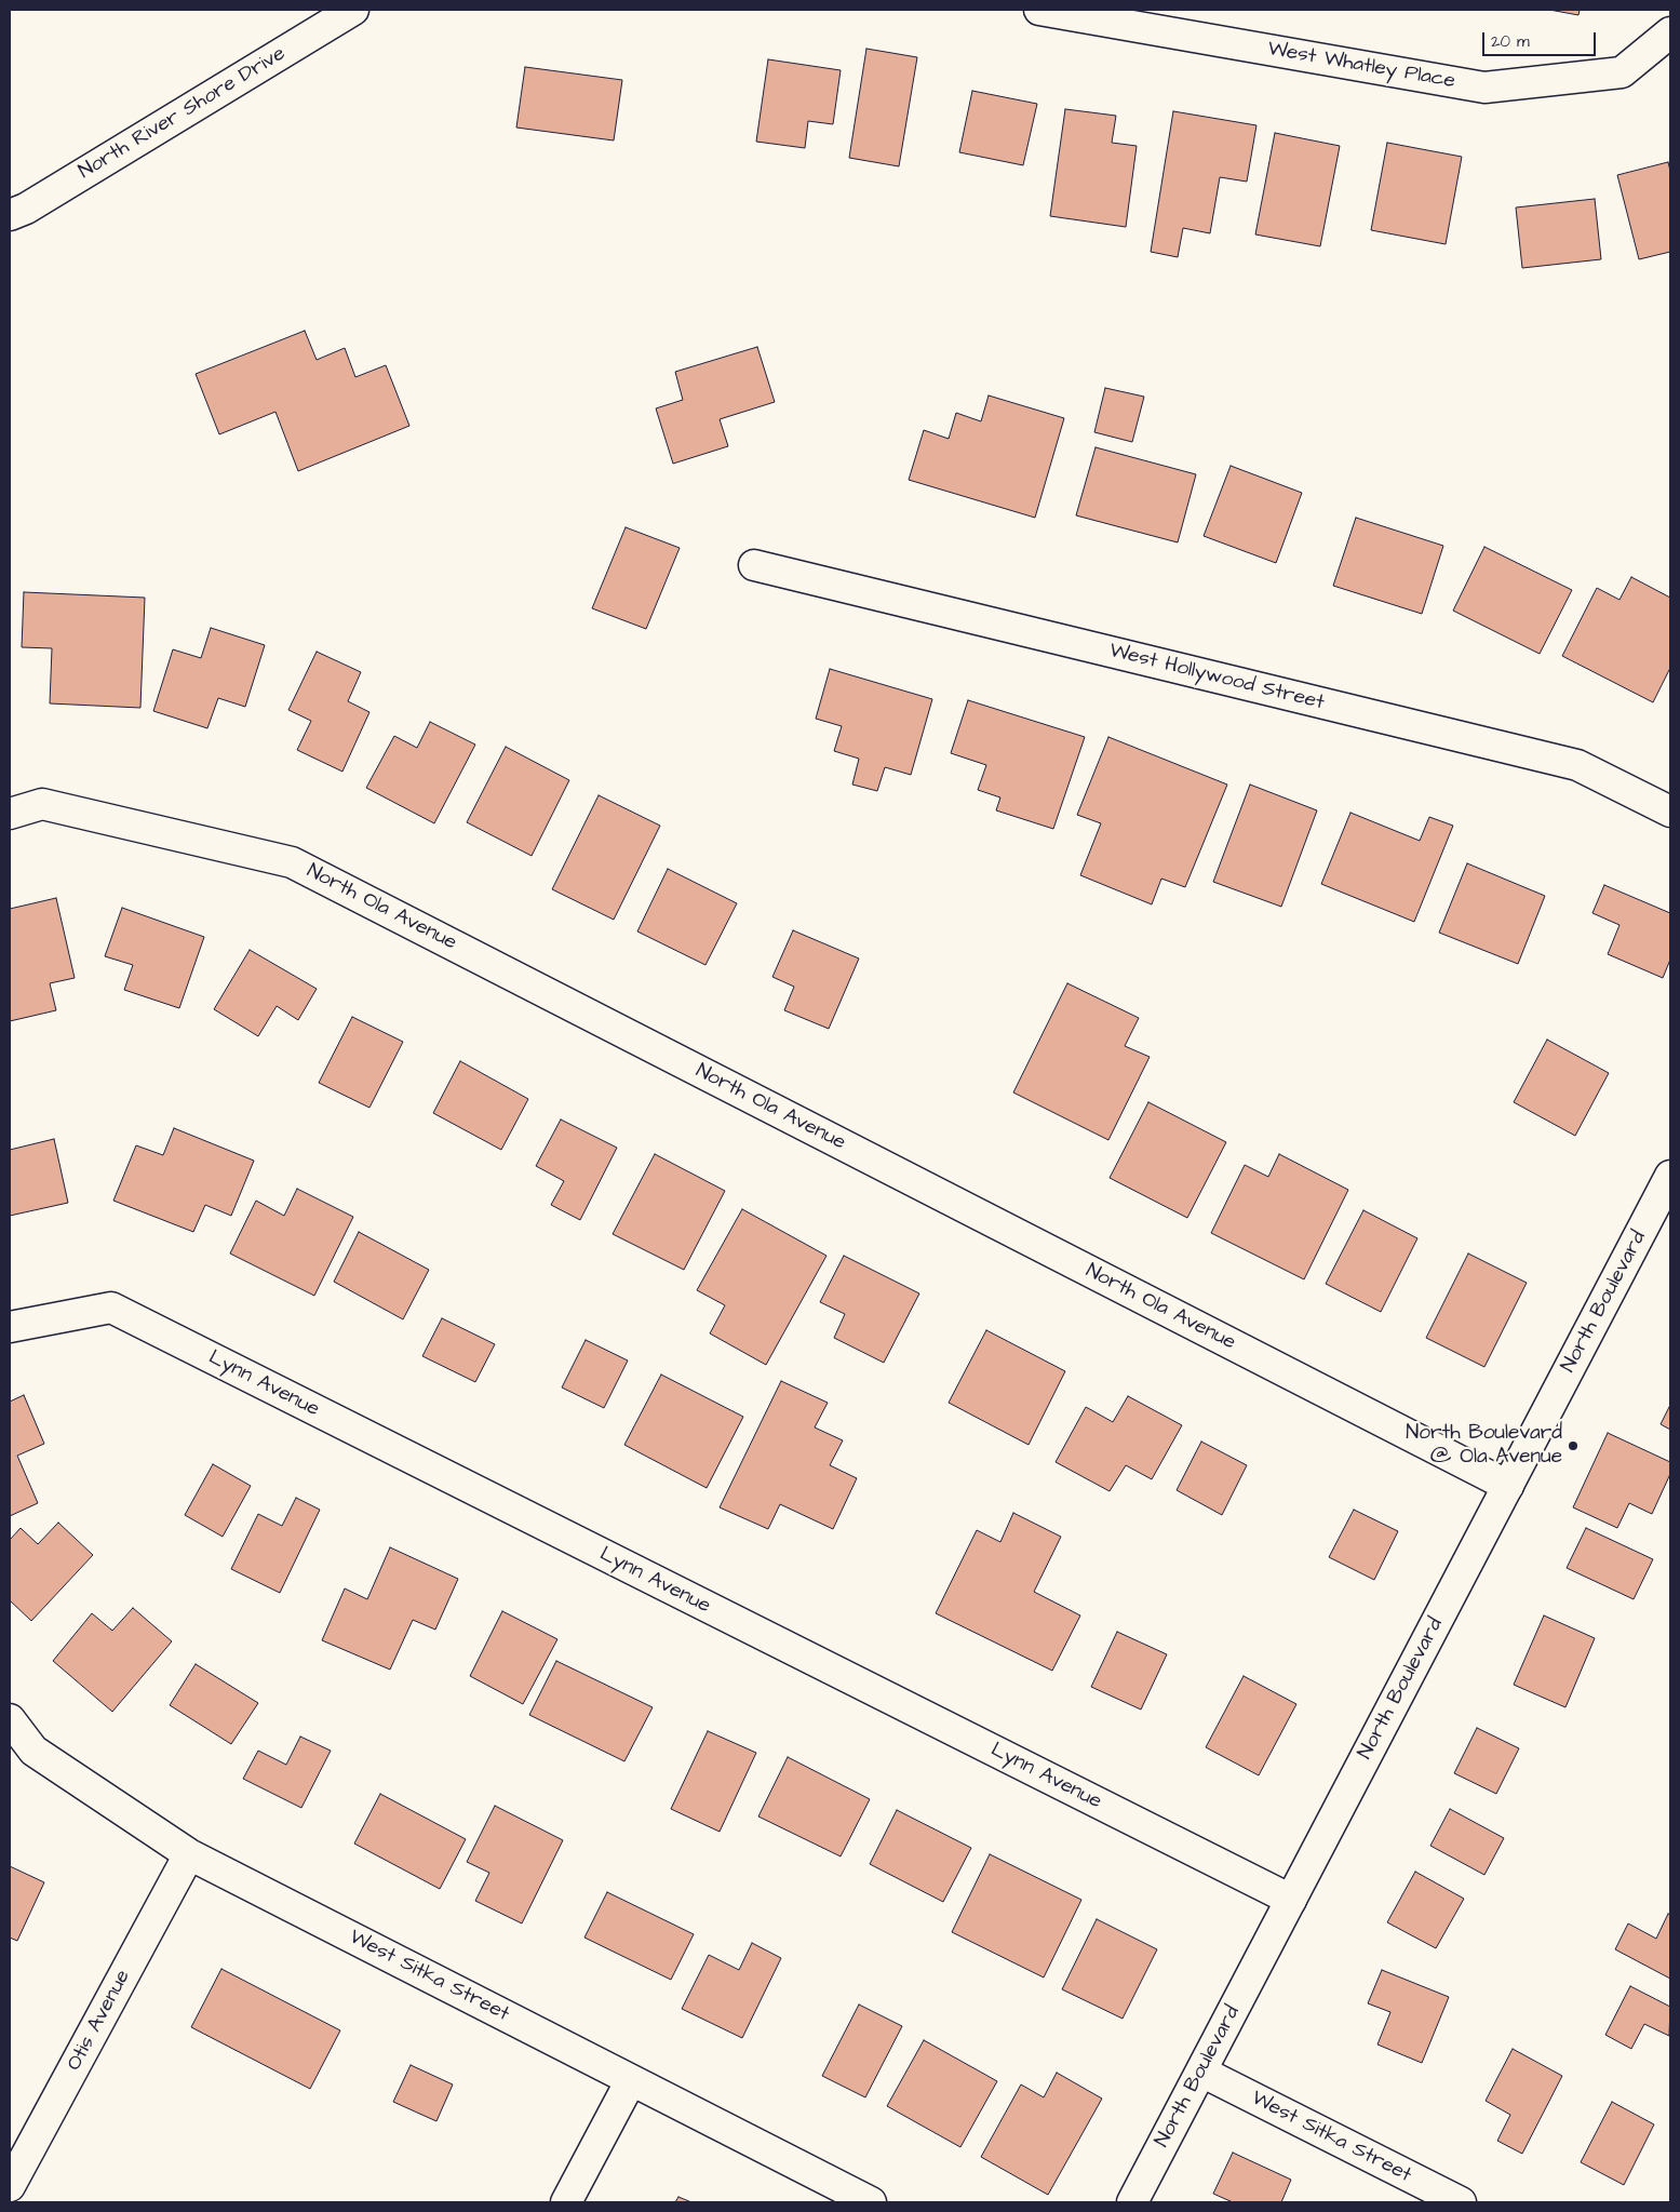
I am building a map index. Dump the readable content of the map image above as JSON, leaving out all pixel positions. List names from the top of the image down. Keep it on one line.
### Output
{"streets":{"street":["West Whatley Place","North River Shore Drive","West Hollywood Street","North Ola Avenue","North Boulevard","Lynn Avenue","West Sitka Street","Otis Avenue"]},"crossings":[["North Ola Avenue","North Boulevard"],["North Boulevard","Lynn Avenue"],["North Boulevard","West Sitka Street"],["West Sitka Street","Otis Avenue"]],"places":["North Boulevard @ Ola Avenue"],"scale_bar":"20 m"}
